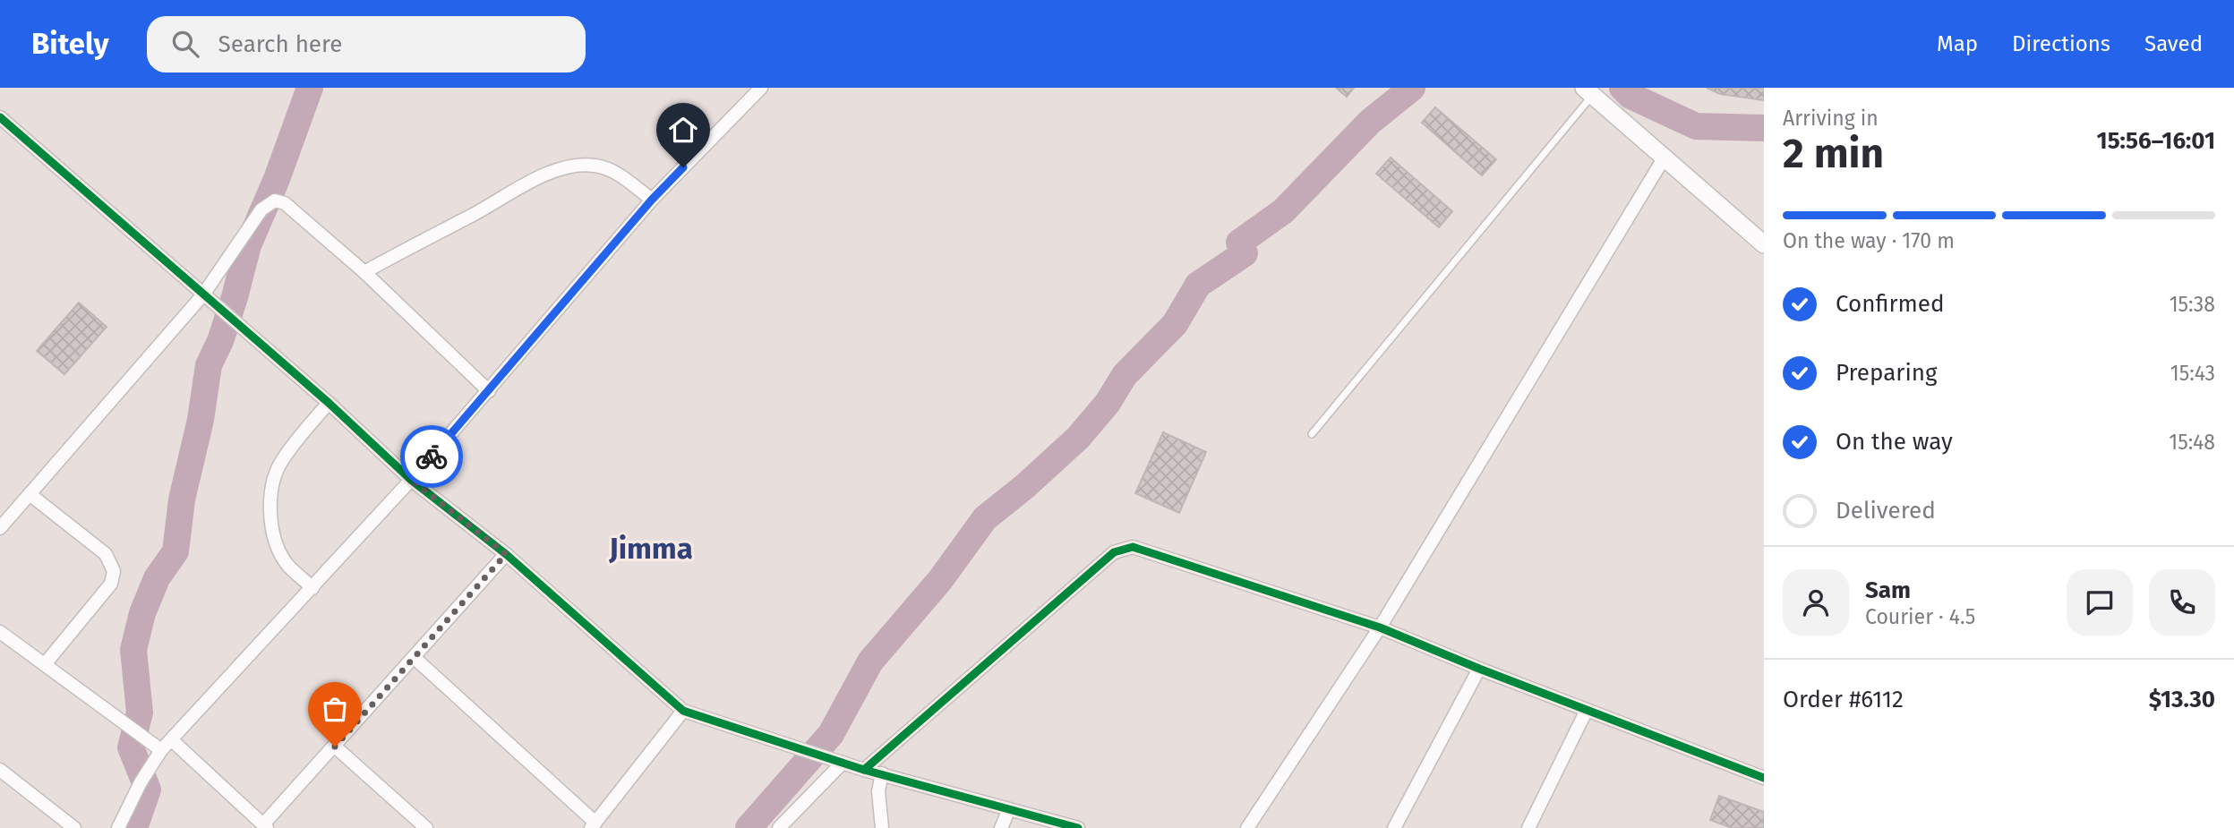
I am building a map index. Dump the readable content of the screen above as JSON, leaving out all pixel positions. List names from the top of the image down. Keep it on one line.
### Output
{"districts":["Jimma"],"page":{"header":"Bitely","search":"Search here","nav":["Map","Directions","Saved"],"heading":["2 min","Arriving in","15:56–16:01"],"panel":["Sam","Courier · 4.5","Order #6112","$13.30"],"bar":"On the way · 170 m","list":[["Confirmed","15:38"],["Preparing","15:43"],["On the way","15:48"],"Delivered"]}}
